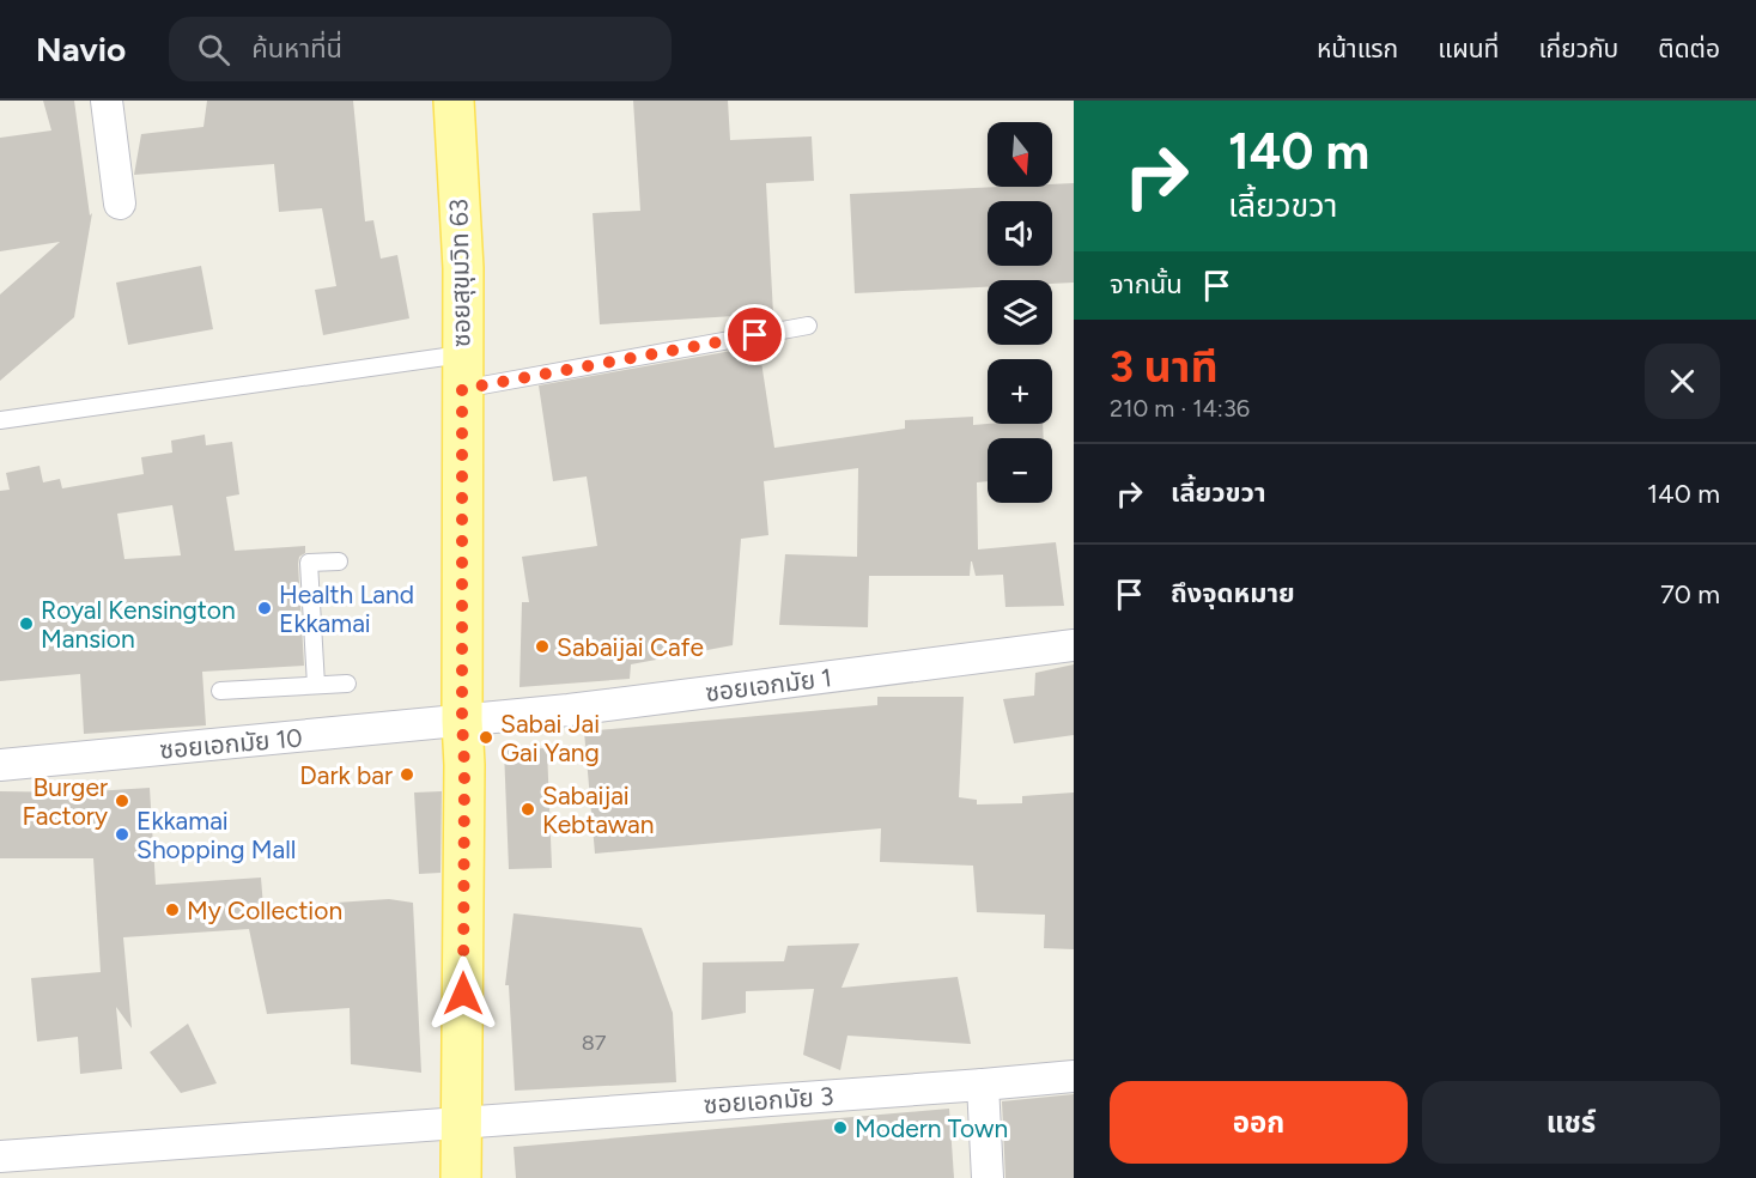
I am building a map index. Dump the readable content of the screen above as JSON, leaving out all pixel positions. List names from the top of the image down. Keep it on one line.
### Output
{"streets":{"main road":["ซอยสุขุมวิท 63"],"street":["ซอยเอกมัย 1","ซอยเอกมัย 10","ซอยเอกมัย 3"]},"crossings":[["ซอยสุขุมวิท 63","ซอยเอกมัย 1"],["ซอยสุขุมวิท 63","ซอยเอกมัย 10"],["ซอยสุขุมวิท 63","ซอยเอกมัย 3"],["ซอยเอกมัย 1","ซอยเอกมัย 10"]],"places":["Health Land Ekkamai","Royal Kensington Mansion","Sabaijai Cafe","Sabai Jai Gai Yang","Dark bar","Burger Factory","Sabaijai Kebtawan","Ekkamai Shopping Mall","My Collection","Modern Town"],"house_numbers":["87"],"north":"bottom","page":{"header":"Navio","search":"ค้นหาที่นี่","nav":["หน้าแรก","แผนที่","เกี่ยวกับ","ติดต่อ"],"turn":["140 m","เลี้ยวขวา"],"map_buttons":["+","−"],"then":"จากนั้น","heading":["3 นาที","210 m · 14:36"],"list":[{"name":"เลี้ยวขวา","value":"140 m"},{"name":"ถึงจุดหมาย","value":"70 m"}],"buttons":["ออก","แชร์"]}}
